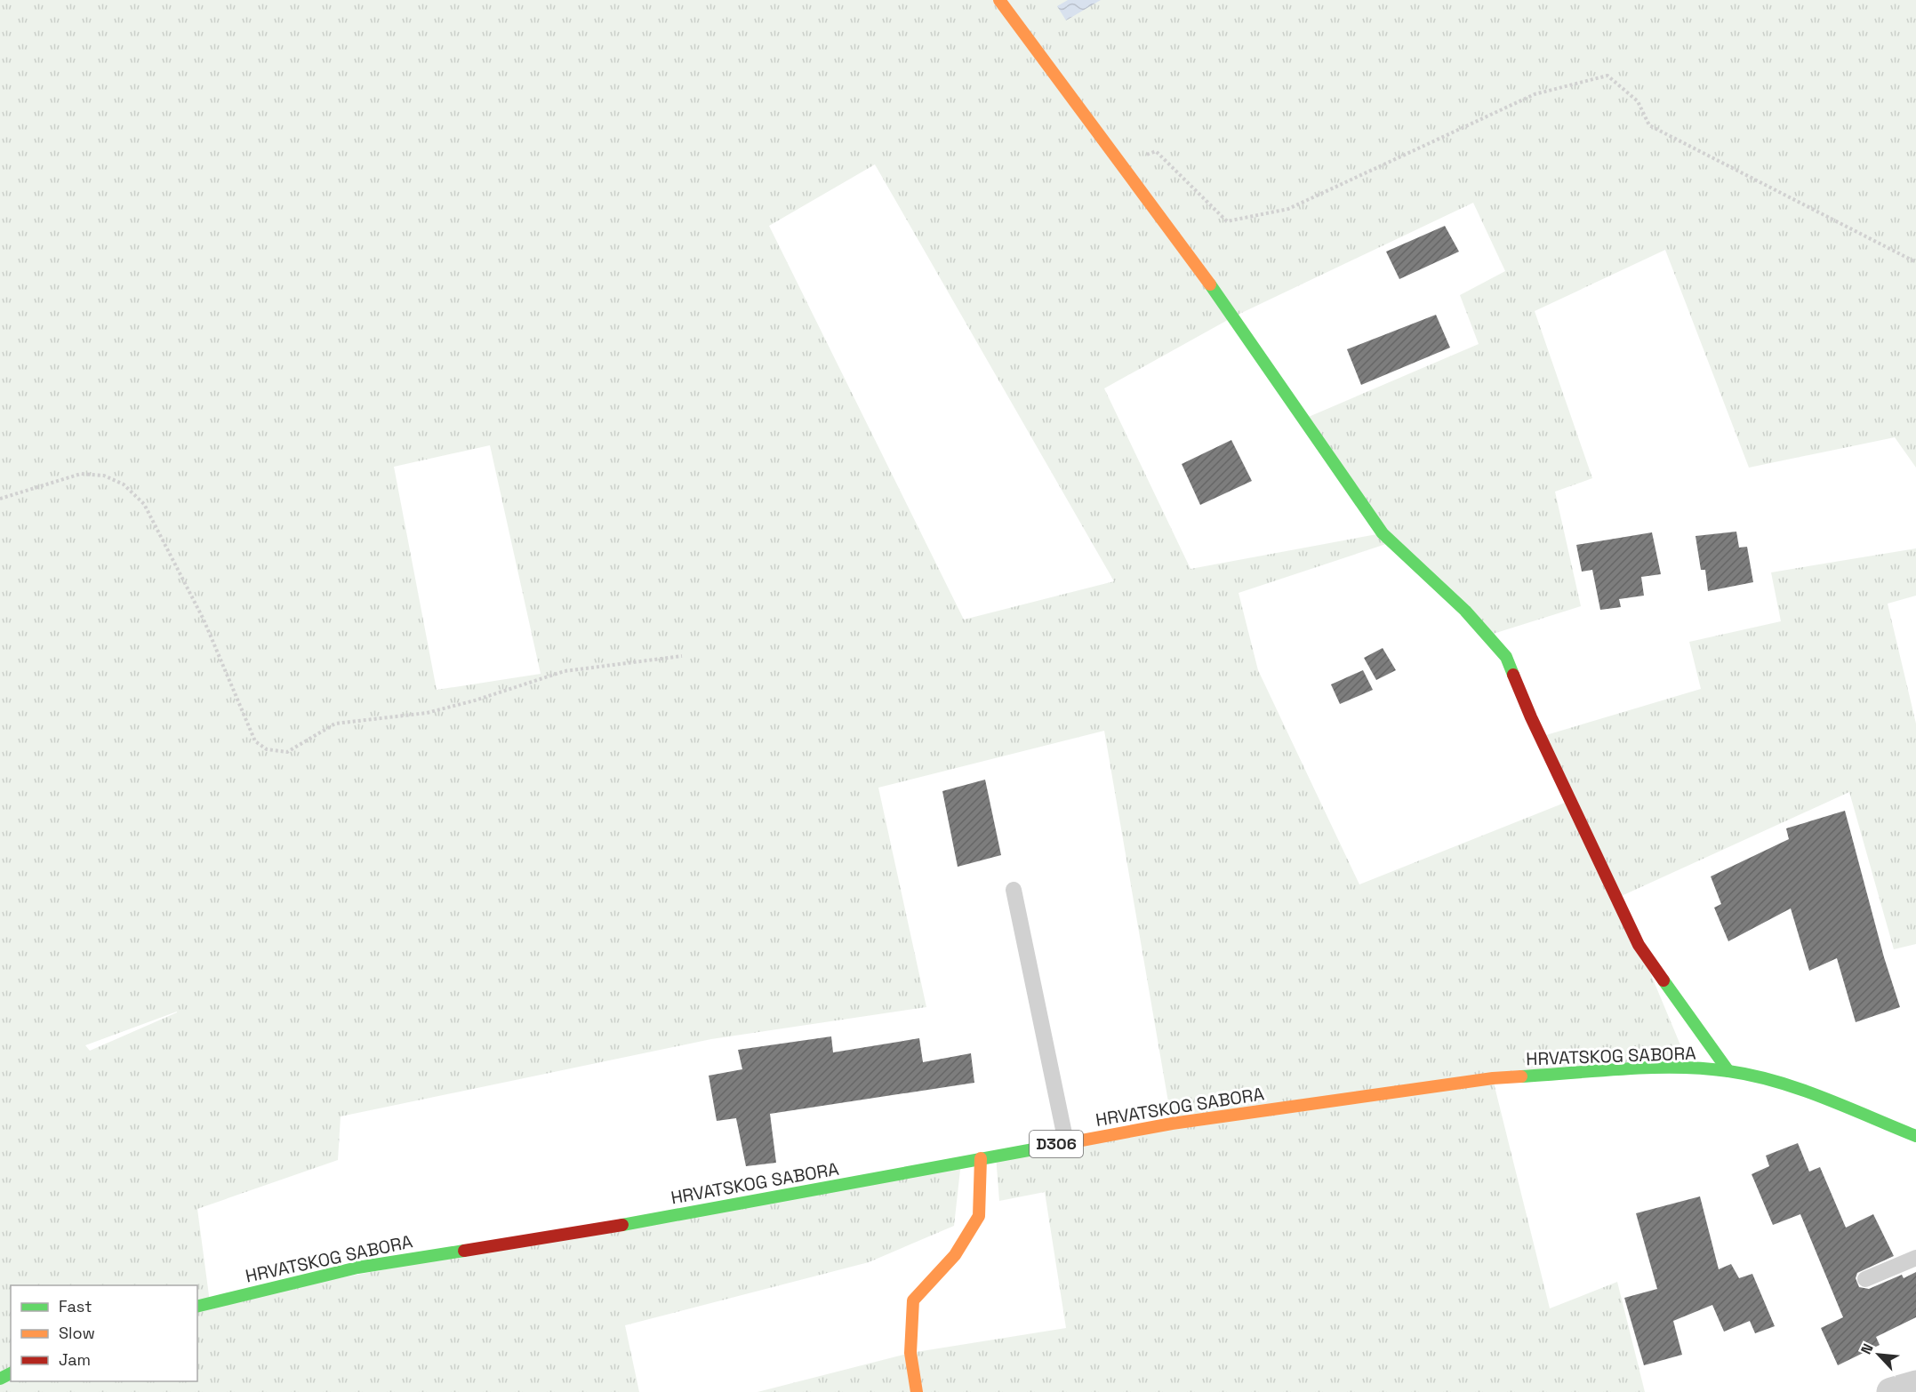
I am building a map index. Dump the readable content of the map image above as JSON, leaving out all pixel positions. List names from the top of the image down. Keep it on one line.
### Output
{"streets":{"main road":["HRVATSKOG SABORA","D306"]},"legend":["Fast","Slow","Jam"],"north":"top left"}
